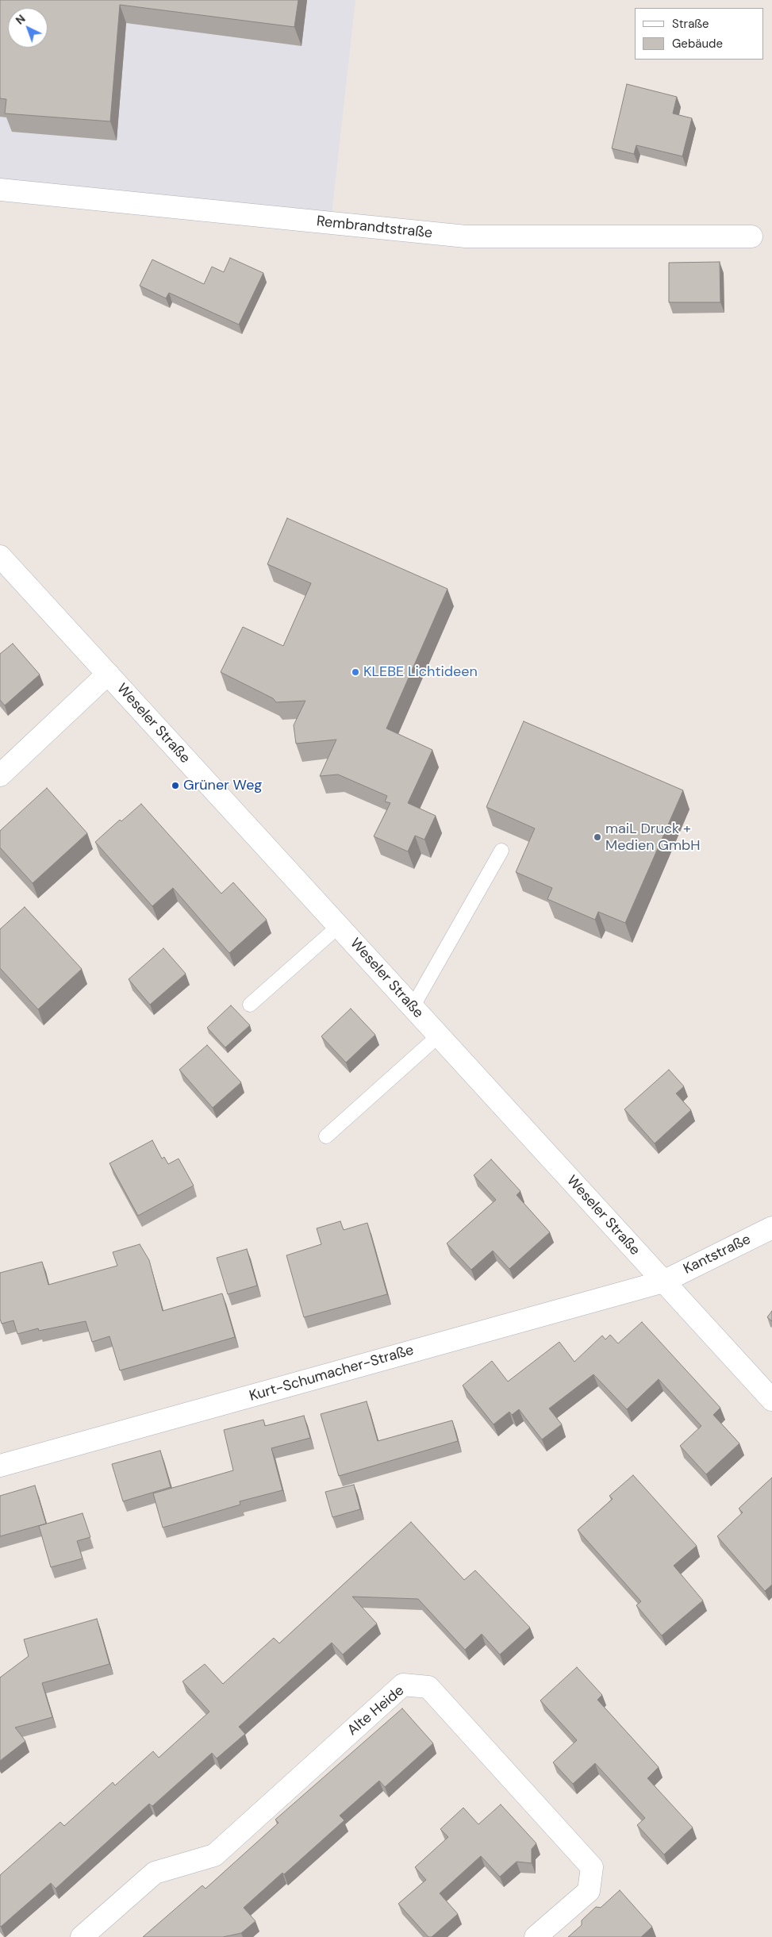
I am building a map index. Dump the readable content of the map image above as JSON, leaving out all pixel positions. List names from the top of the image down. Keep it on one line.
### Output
{"streets":{"street":["Rembrandtstraße","Weseler Straße","Kantstraße","Kurt-Schumacher-Straße","Alte Heide"]},"crossings":[["Weseler Straße","Kantstraße"],["Weseler Straße","Kurt-Schumacher-Straße"],["Kantstraße","Kurt-Schumacher-Straße"]],"places":["KLEBE Lichtideen","Grüner Weg","maiL Druck + Medien GmbH"],"legend":["Straße","Gebäude"],"north":"top left"}
